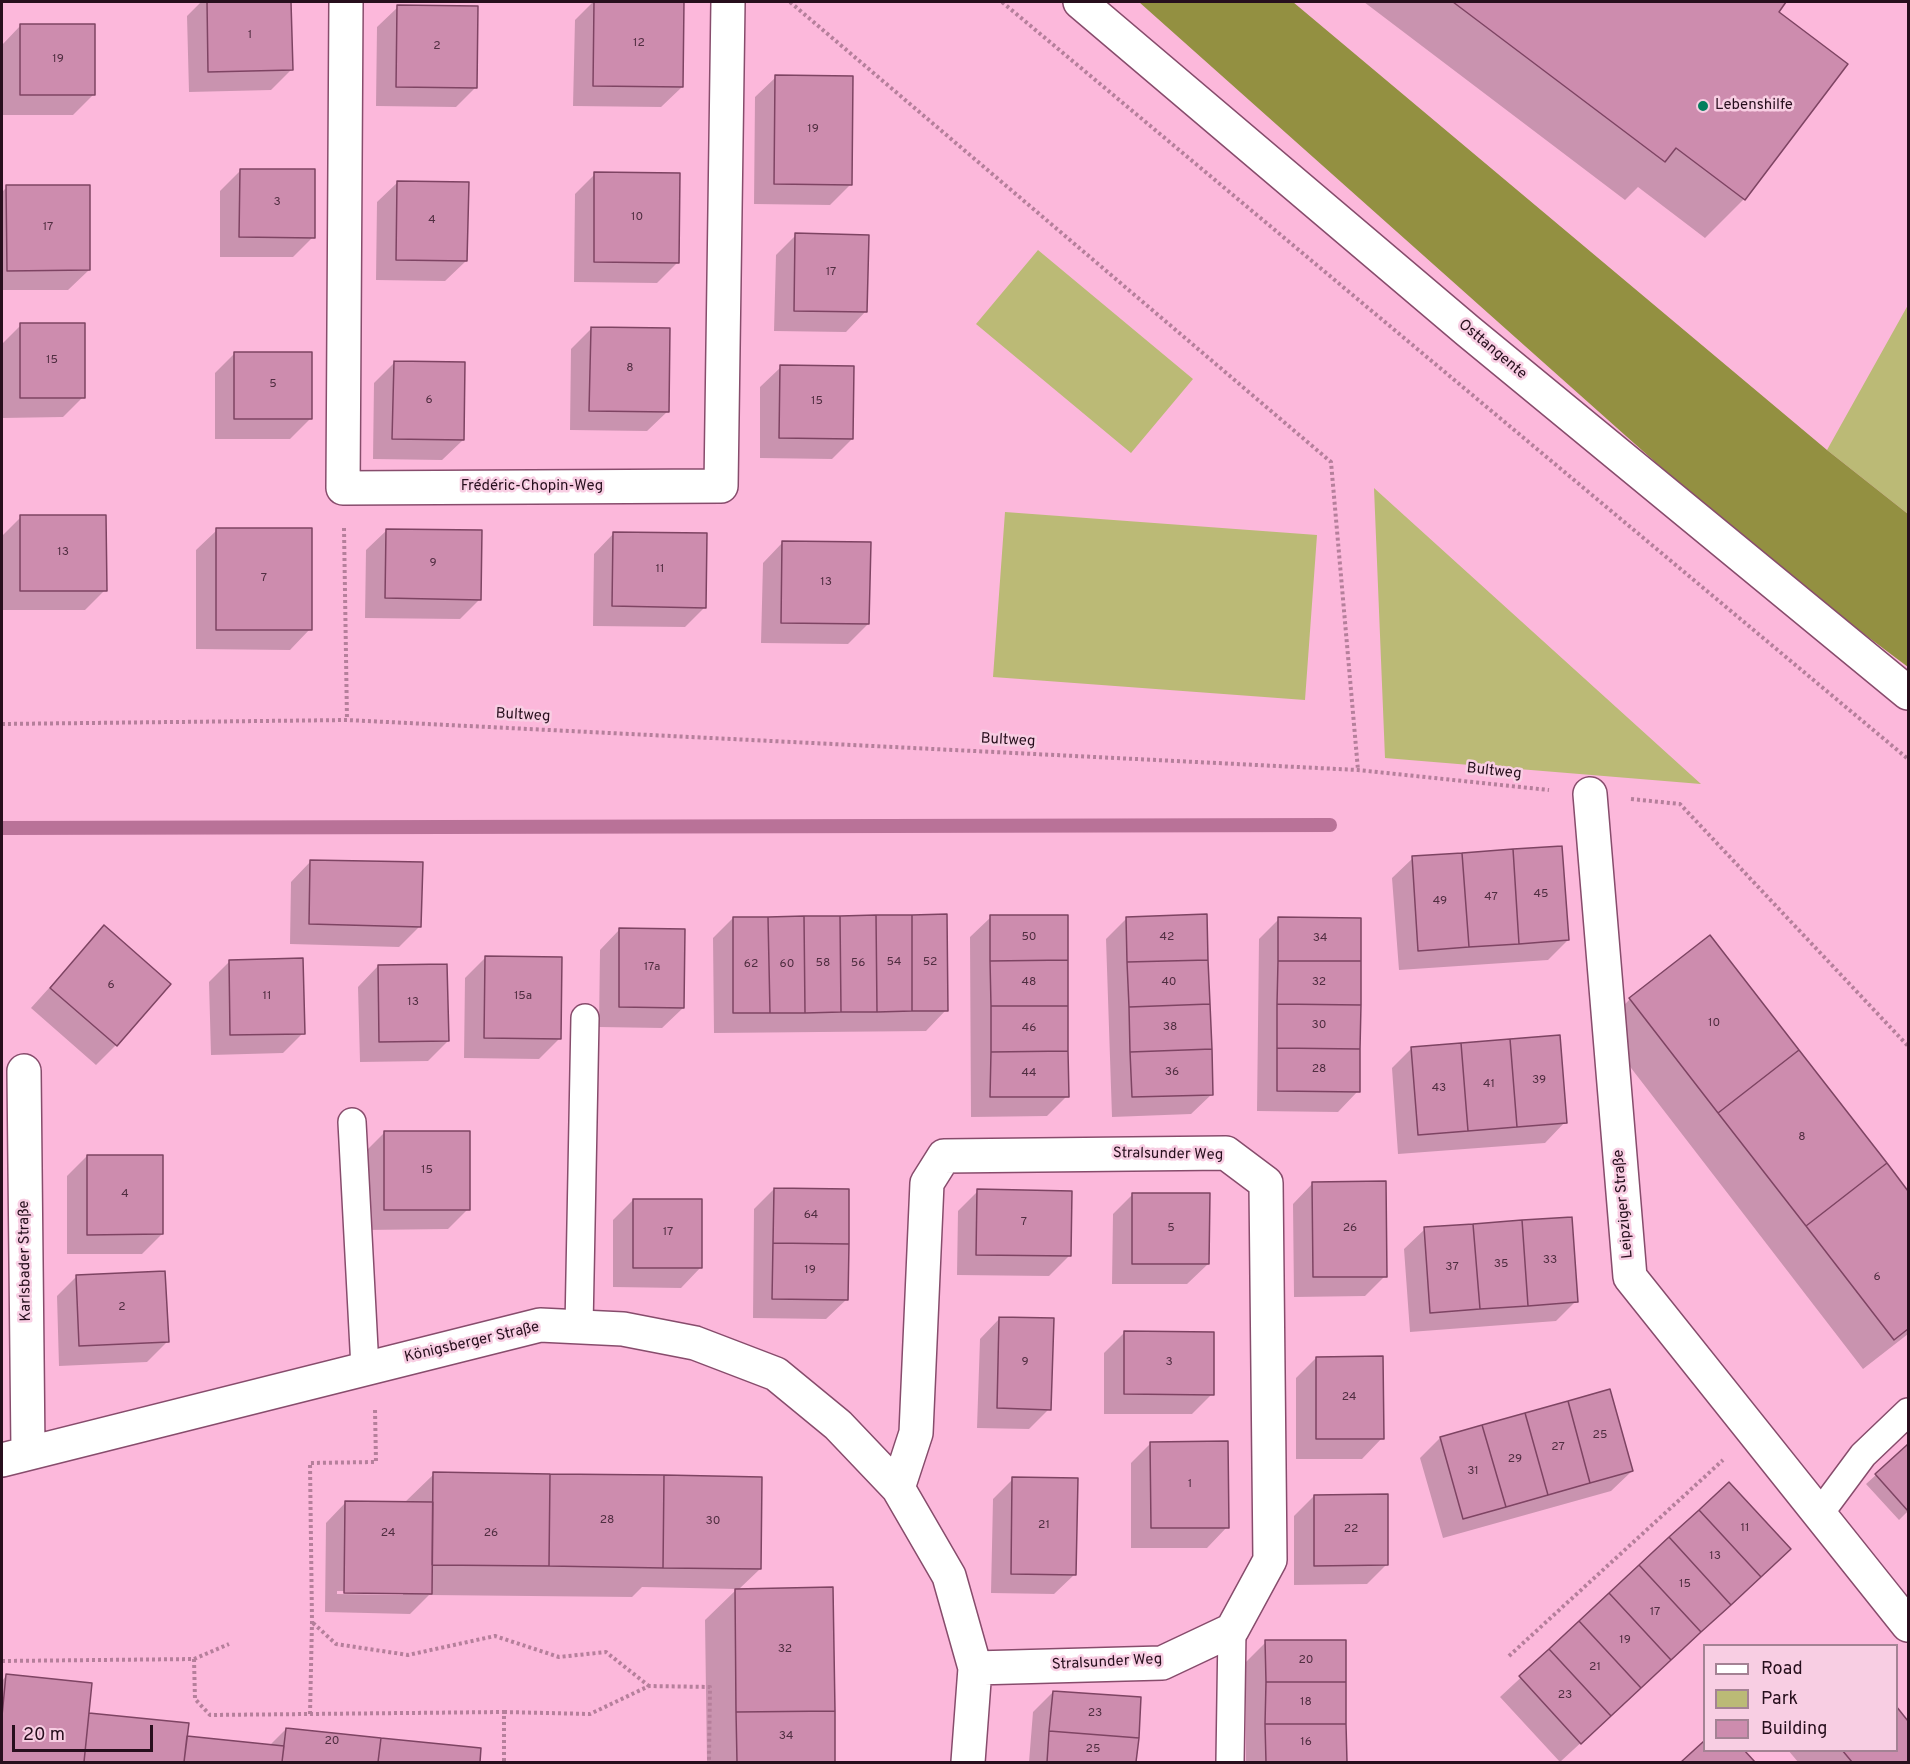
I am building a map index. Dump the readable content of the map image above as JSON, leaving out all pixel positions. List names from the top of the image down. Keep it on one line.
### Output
{"streets":{"street":["Osttangente","Frédéric-Chopin-Weg","Stralsunder Weg","Leipziger Straße","Karlsbader Straße","Königsberger Straße"],"path":["Bultweg"]},"crossings":[["Bultweg","Leipziger Straße"],["Stralsunder Weg","Königsberger Straße"],["Karlsbader Straße","Königsberger Straße"]],"places":["Lebenshilfe"],"house_numbers":["1","12","2","19","19","3","10","4","17","17","15","8","5","6","15","13","9","11","7","13","45","47","49","50","42","34","54","52","58","56","62","60","17a","48","40","32","6","11","15a","13","10","30","38","46","28","36","44","39","41","43","8","15","4","64","7","5","26","17","33","35","37","19","6","2","9","3","24","25","27","29","31","1","28","30","21","11","22","24","26","13","15","17","19","32","20","21","23","18","23","34","20","16","25"],"legend":["Road","Park","Building"],"scale_bar":"20 m"}
